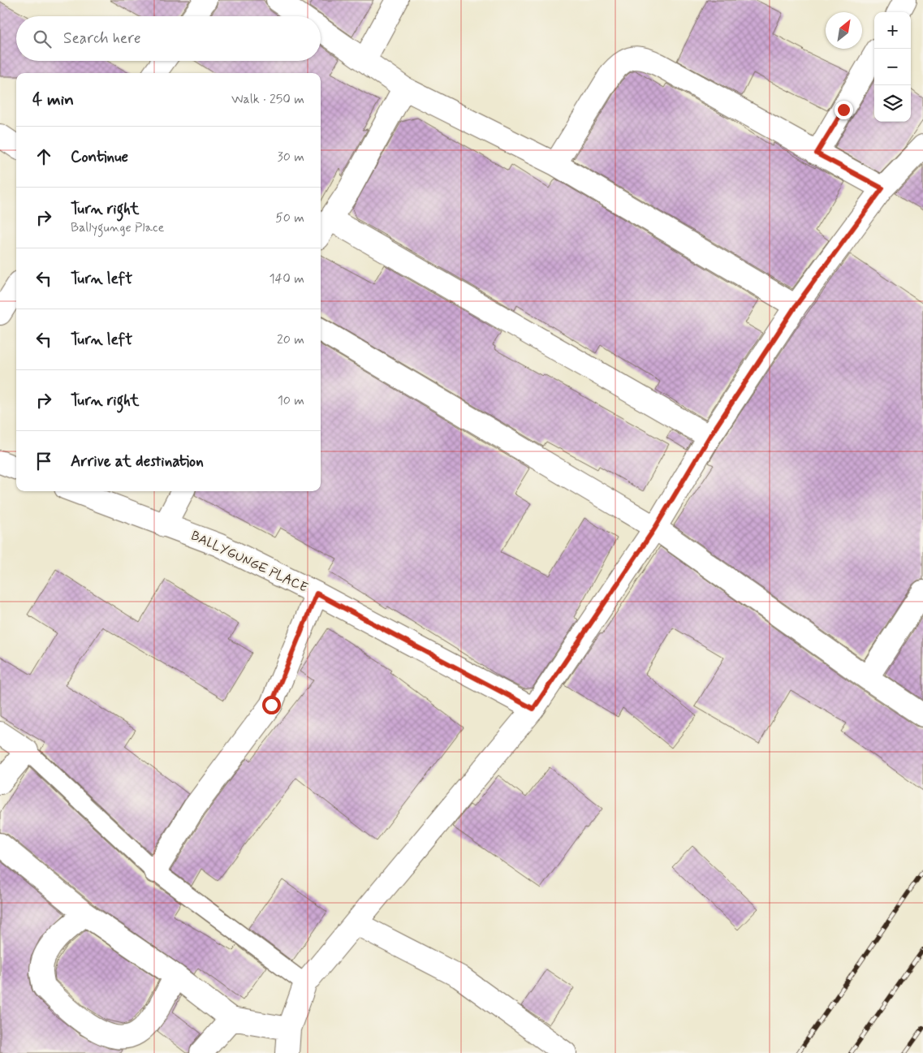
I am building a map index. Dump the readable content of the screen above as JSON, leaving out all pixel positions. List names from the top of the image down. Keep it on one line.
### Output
{"streets":{"street":["BALLYGUNGE PLACE"]},"north":"top right","page":{"map_buttons":["+","−"],"search":"Search here","heading":["4 min","Walk · 250 m"],"list":[["Continue","30 m"],["Turn right","Ballygunge Place","50 m"],["Turn left","140 m"],["Turn left","20 m"],["Turn right","10 m"],"Arrive at destination"]}}
